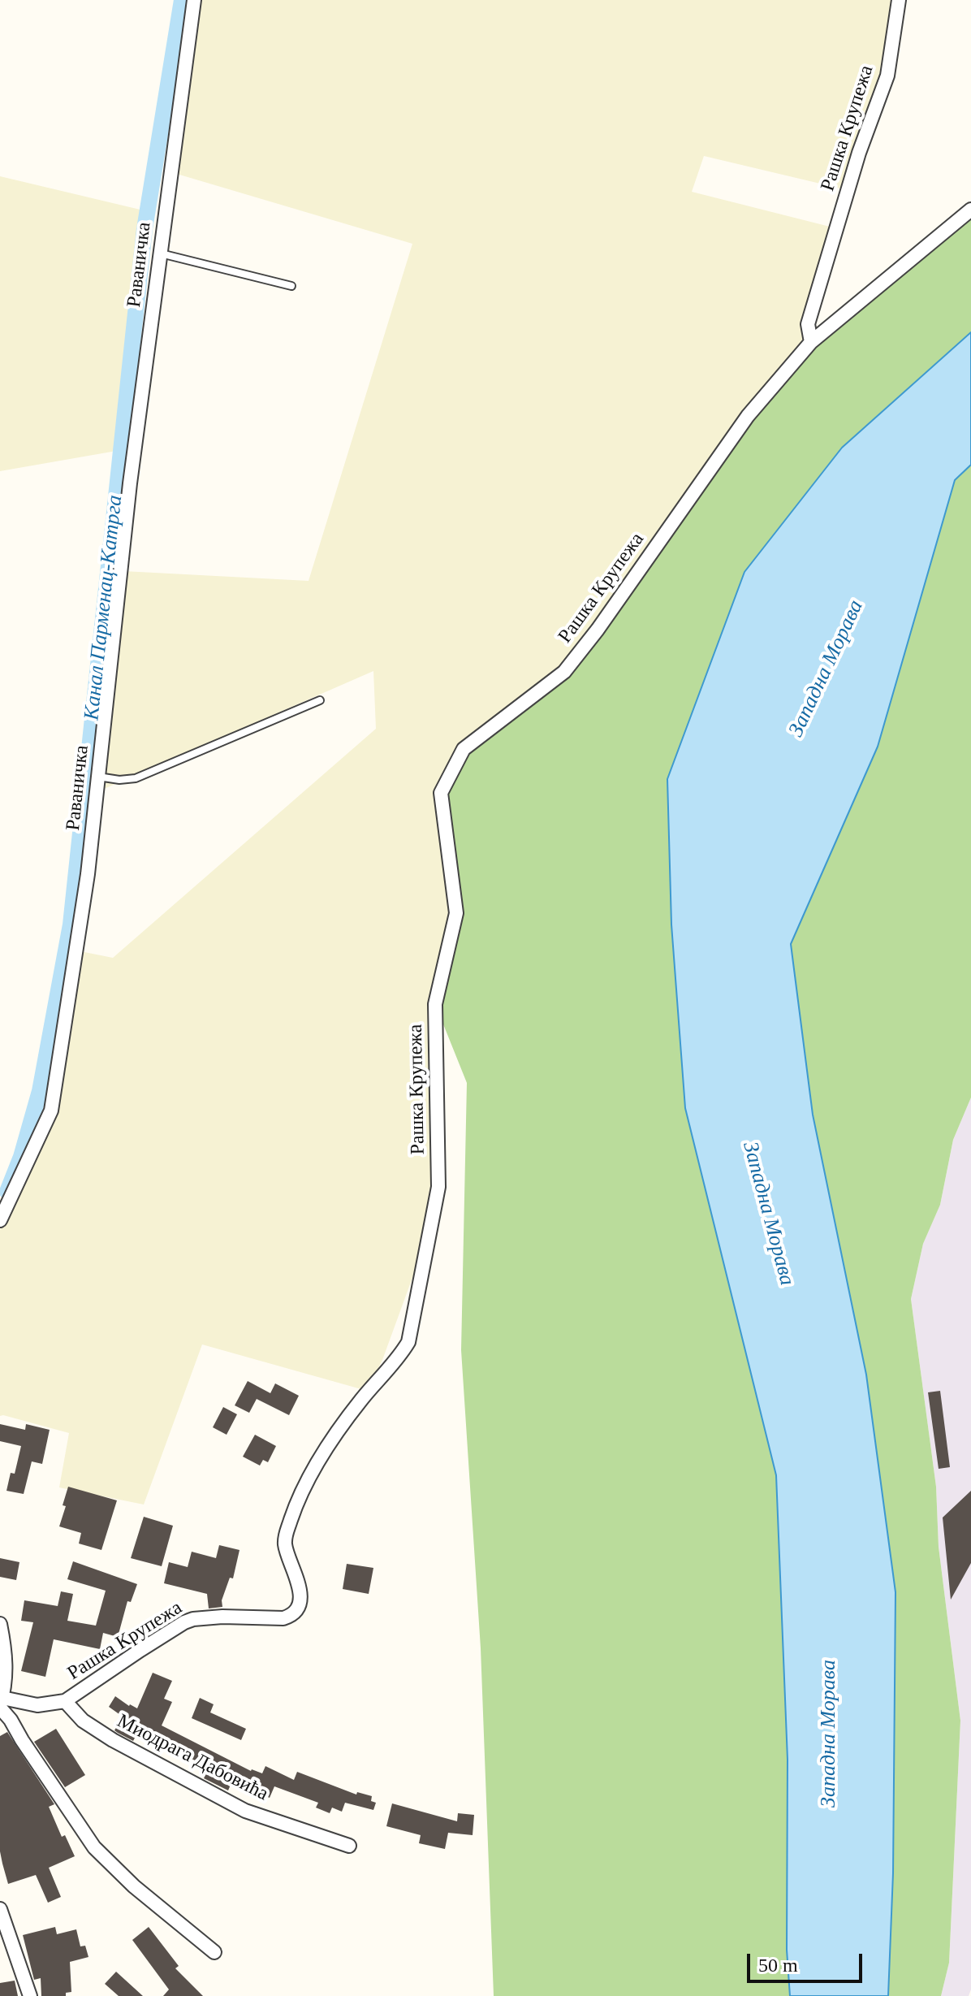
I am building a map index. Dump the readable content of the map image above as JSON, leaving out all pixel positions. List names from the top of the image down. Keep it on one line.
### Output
{"streets":{"street":["Рашка Крупежа","Раваничка","Миодрага Дабовића"]},"crossings":[["Рашка Крупежа","Миодрага Дабовића"]],"water":["Канал Парменац-Катрга","Западна Морава"],"scale_bar":"50 m"}
